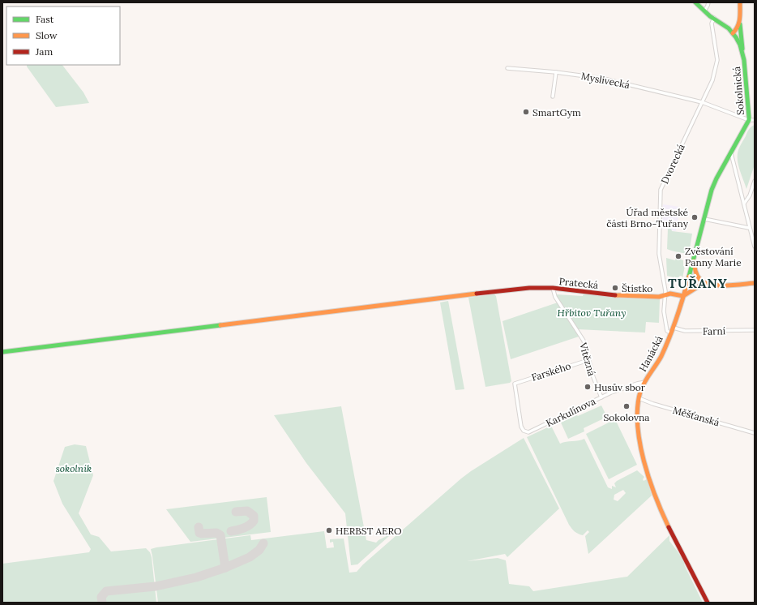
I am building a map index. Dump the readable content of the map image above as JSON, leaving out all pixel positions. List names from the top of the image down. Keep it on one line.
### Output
{"streets":{"main road":["Sokolnická","Pratecká","Hanácká"],"street":["Myslivecká","Dvorecká","Farní","Vítězná","Farského","Karkulínova","Měšťanská"]},"crossings":[["Myslivecká","Sokolnická"],["Myslivecká","Dvorecká"],["Myslivecká","Hanácká"],["Sokolnická","Dvorecká"],["Sokolnická","Hanácká"],["Dvorecká","Pratecká"],["Dvorecká","Hanácká"],["Pratecká","Hanácká"],["Pratecká","Vítězná"],["Farní","Hanácká"],["Hanácká","Karkulínova"],["Hanácká","Měšťanská"],["Vítězná","Farského"],["Vítězná","Karkulínova"],["Farského","Karkulínova"]],"districts":["TUŘANY"],"parks":["Hřbitov Tuřany","sokolník"],"places":["SmartGym","Úřad městské části Brno-Tuřany","Zvěstování Panny Marie","Štístko","Husův sbor","Sokolovna","HERBST AERO"],"legend":["Fast","Slow","Jam"]}
